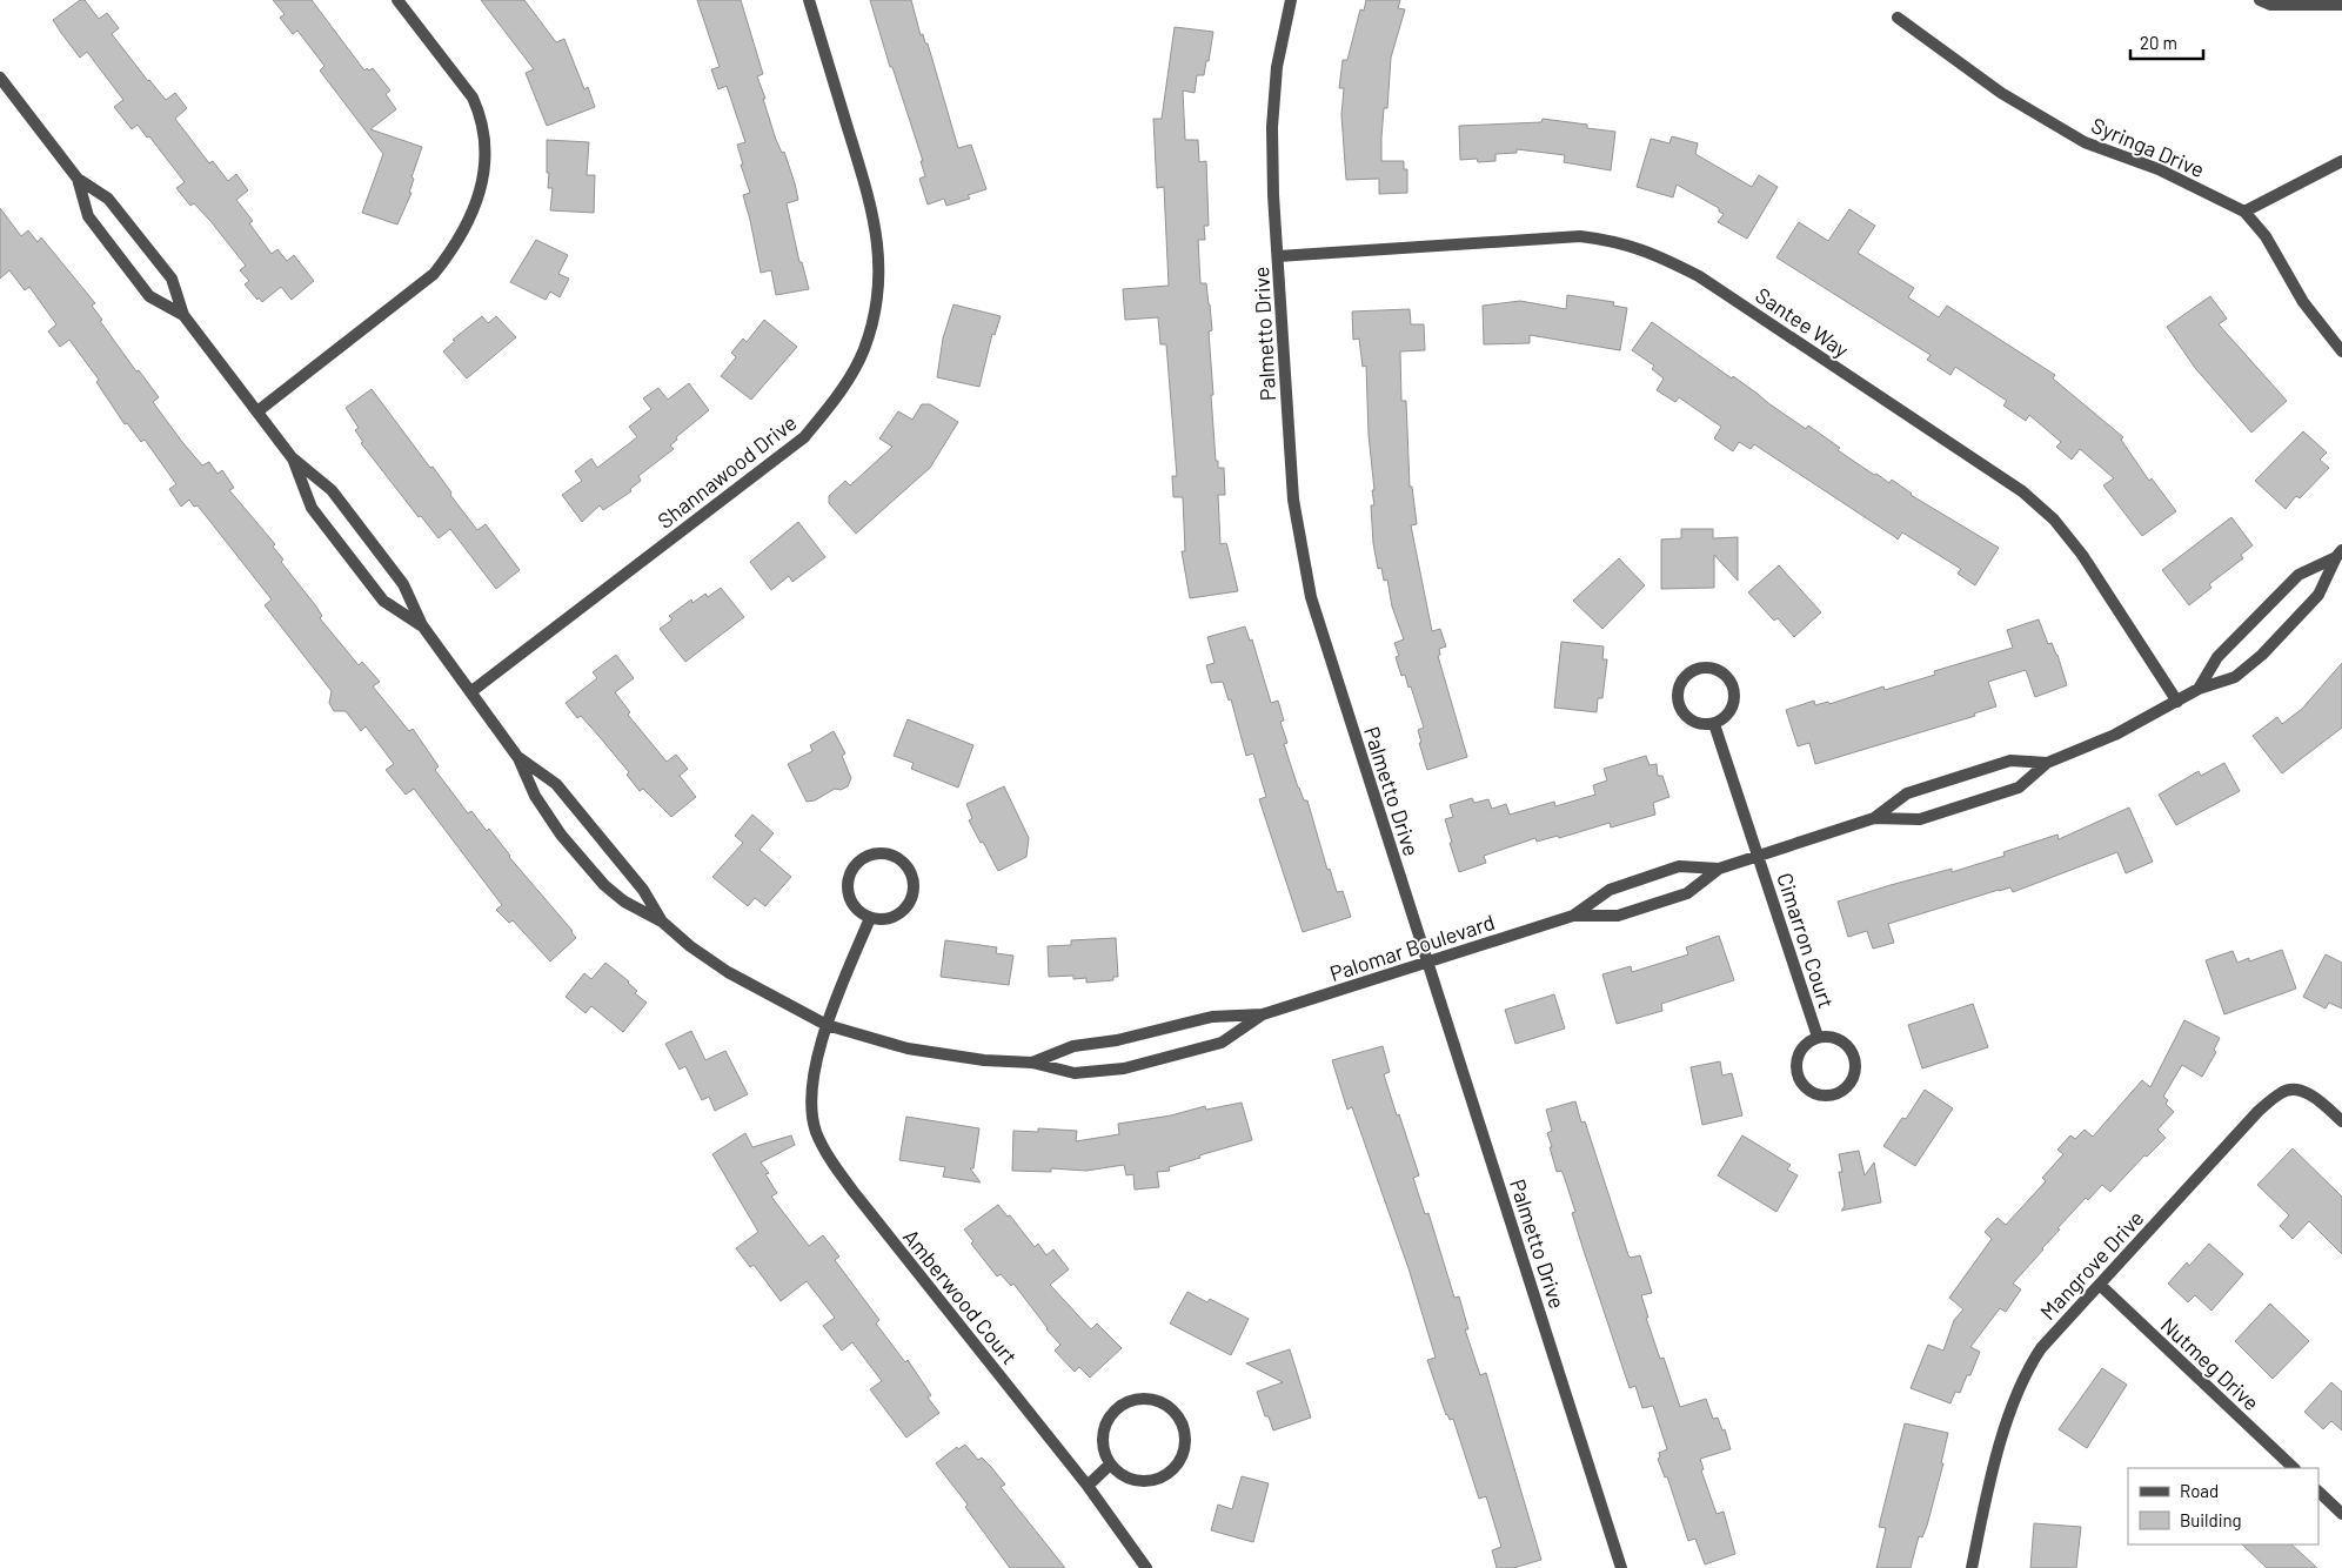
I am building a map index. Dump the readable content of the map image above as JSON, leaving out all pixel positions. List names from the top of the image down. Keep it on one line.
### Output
{"streets":{"street":["Syringa Drive","Santee Way","Palmetto Drive","Shannawood Drive","Cimarron Court","Palomar Boulevard","Mangrove Drive","Amberwood Court","Nutmeg Drive"]},"crossings":[["Santee Way","Palmetto Drive"],["Santee Way","Palomar Boulevard"],["Palmetto Drive","Palomar Boulevard"],["Shannawood Drive","Palomar Boulevard"],["Cimarron Court","Palomar Boulevard"],["Palomar Boulevard","Amberwood Court"],["Mangrove Drive","Nutmeg Drive"]],"legend":["Road","Building"],"scale_bar":"20 m"}
